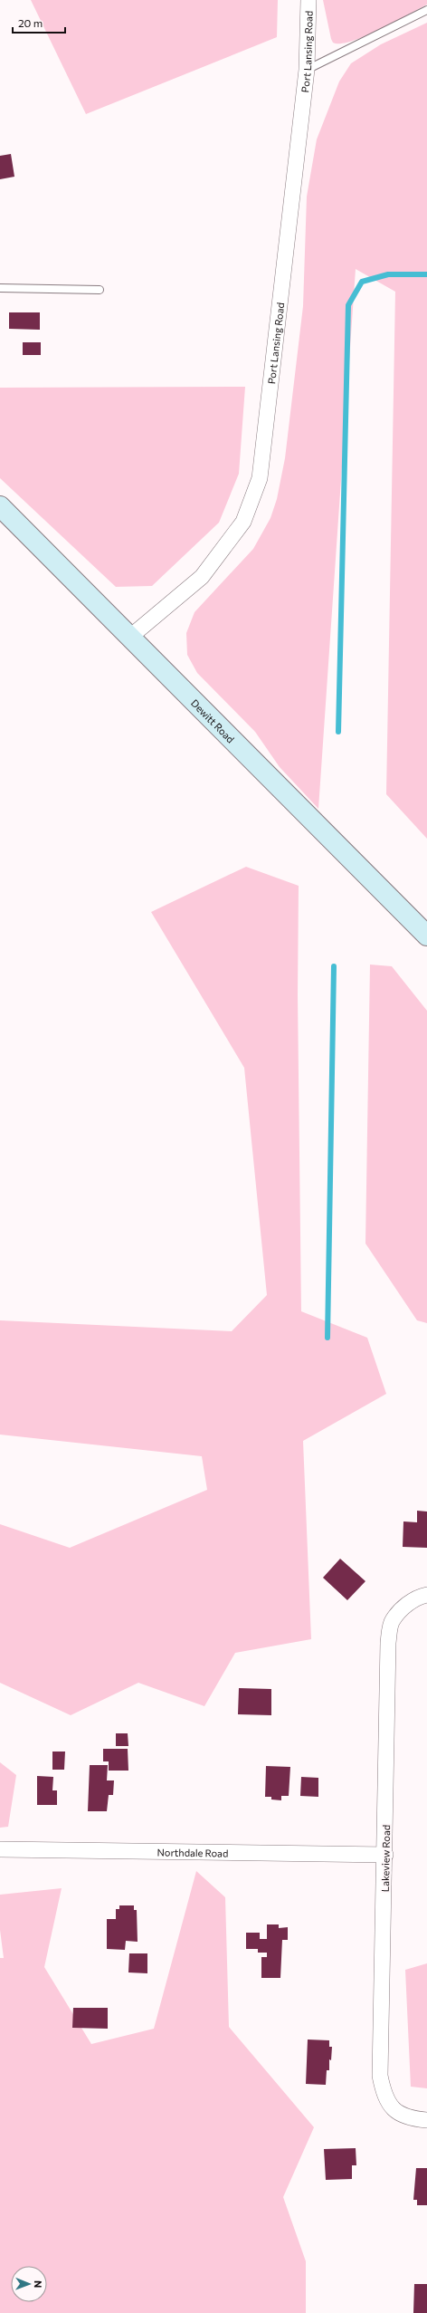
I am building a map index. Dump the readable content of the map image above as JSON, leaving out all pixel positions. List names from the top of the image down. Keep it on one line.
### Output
{"streets":{"street":["Port Lansing Road","Dewitt Road","Northdale Road","Lakeview Road"]},"crossings":[["Port Lansing Road","Dewitt Road"],["Northdale Road","Lakeview Road"]],"scale_bar":"20 m","north":"right"}
